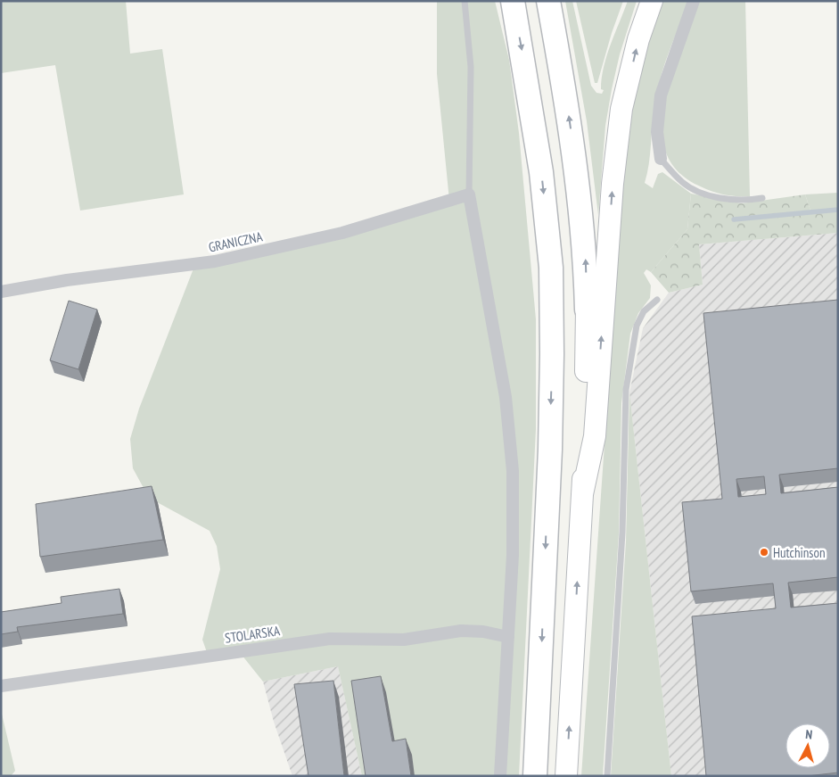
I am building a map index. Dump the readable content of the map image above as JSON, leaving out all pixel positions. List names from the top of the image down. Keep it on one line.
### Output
{"streets":{"street":["GRANICZNA","STOLARSKA"]},"places":["Hutchinson"],"north":"top"}
